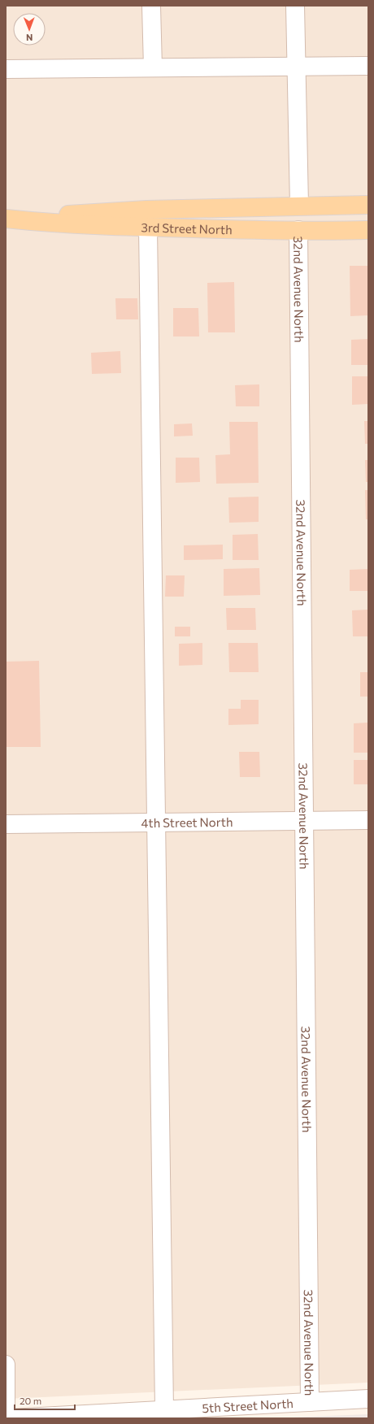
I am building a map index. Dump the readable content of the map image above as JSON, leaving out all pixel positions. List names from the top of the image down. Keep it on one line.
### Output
{"streets":{"main road":["3rd Street North"],"street":["32nd Avenue North","4th Street North","5th Street North"]},"crossings":[["3rd Street North","32nd Avenue North"],["32nd Avenue North","4th Street North"],["32nd Avenue North","5th Street North"]],"scale_bar":"20 m","north":"bottom"}
